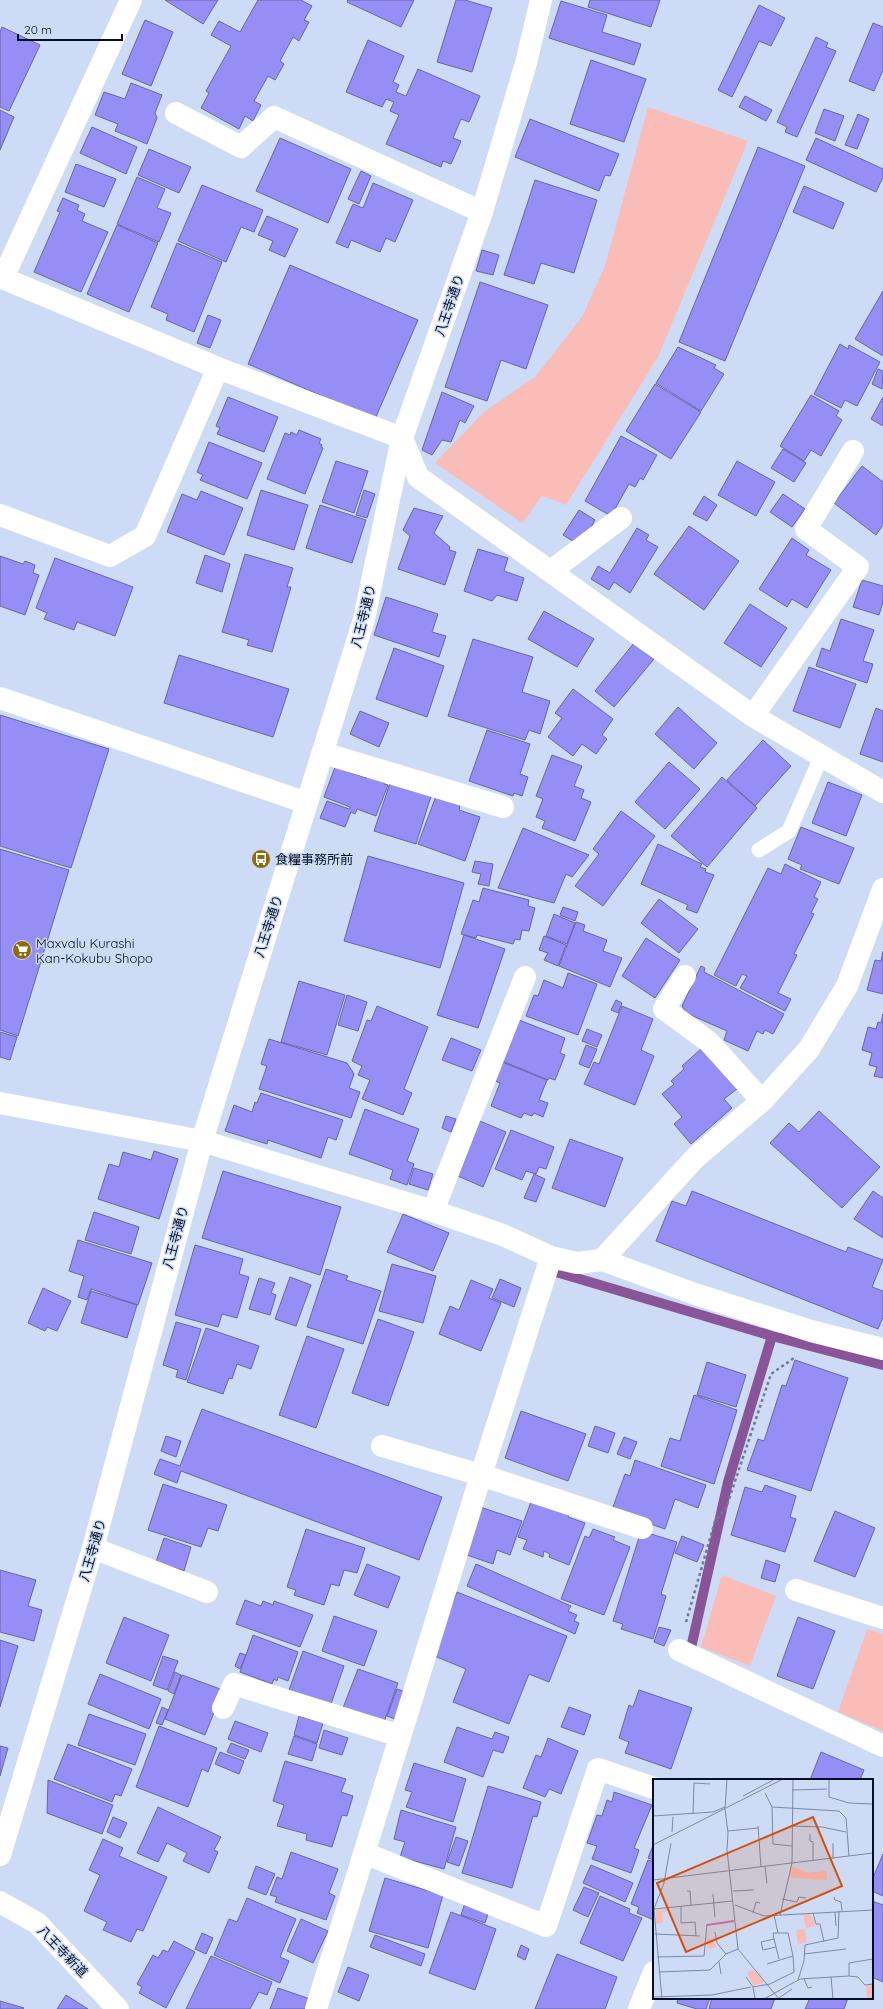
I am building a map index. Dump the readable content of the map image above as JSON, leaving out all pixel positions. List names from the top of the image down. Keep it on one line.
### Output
{"streets":{"street":["八王寺通り","八王寺新道"]},"places":{"bus stop":["食糧事務所前"],"supermarket":["Maxvalu Kurashi Kan-Kokubu Shopo"]},"scale_bar":"20 m"}
